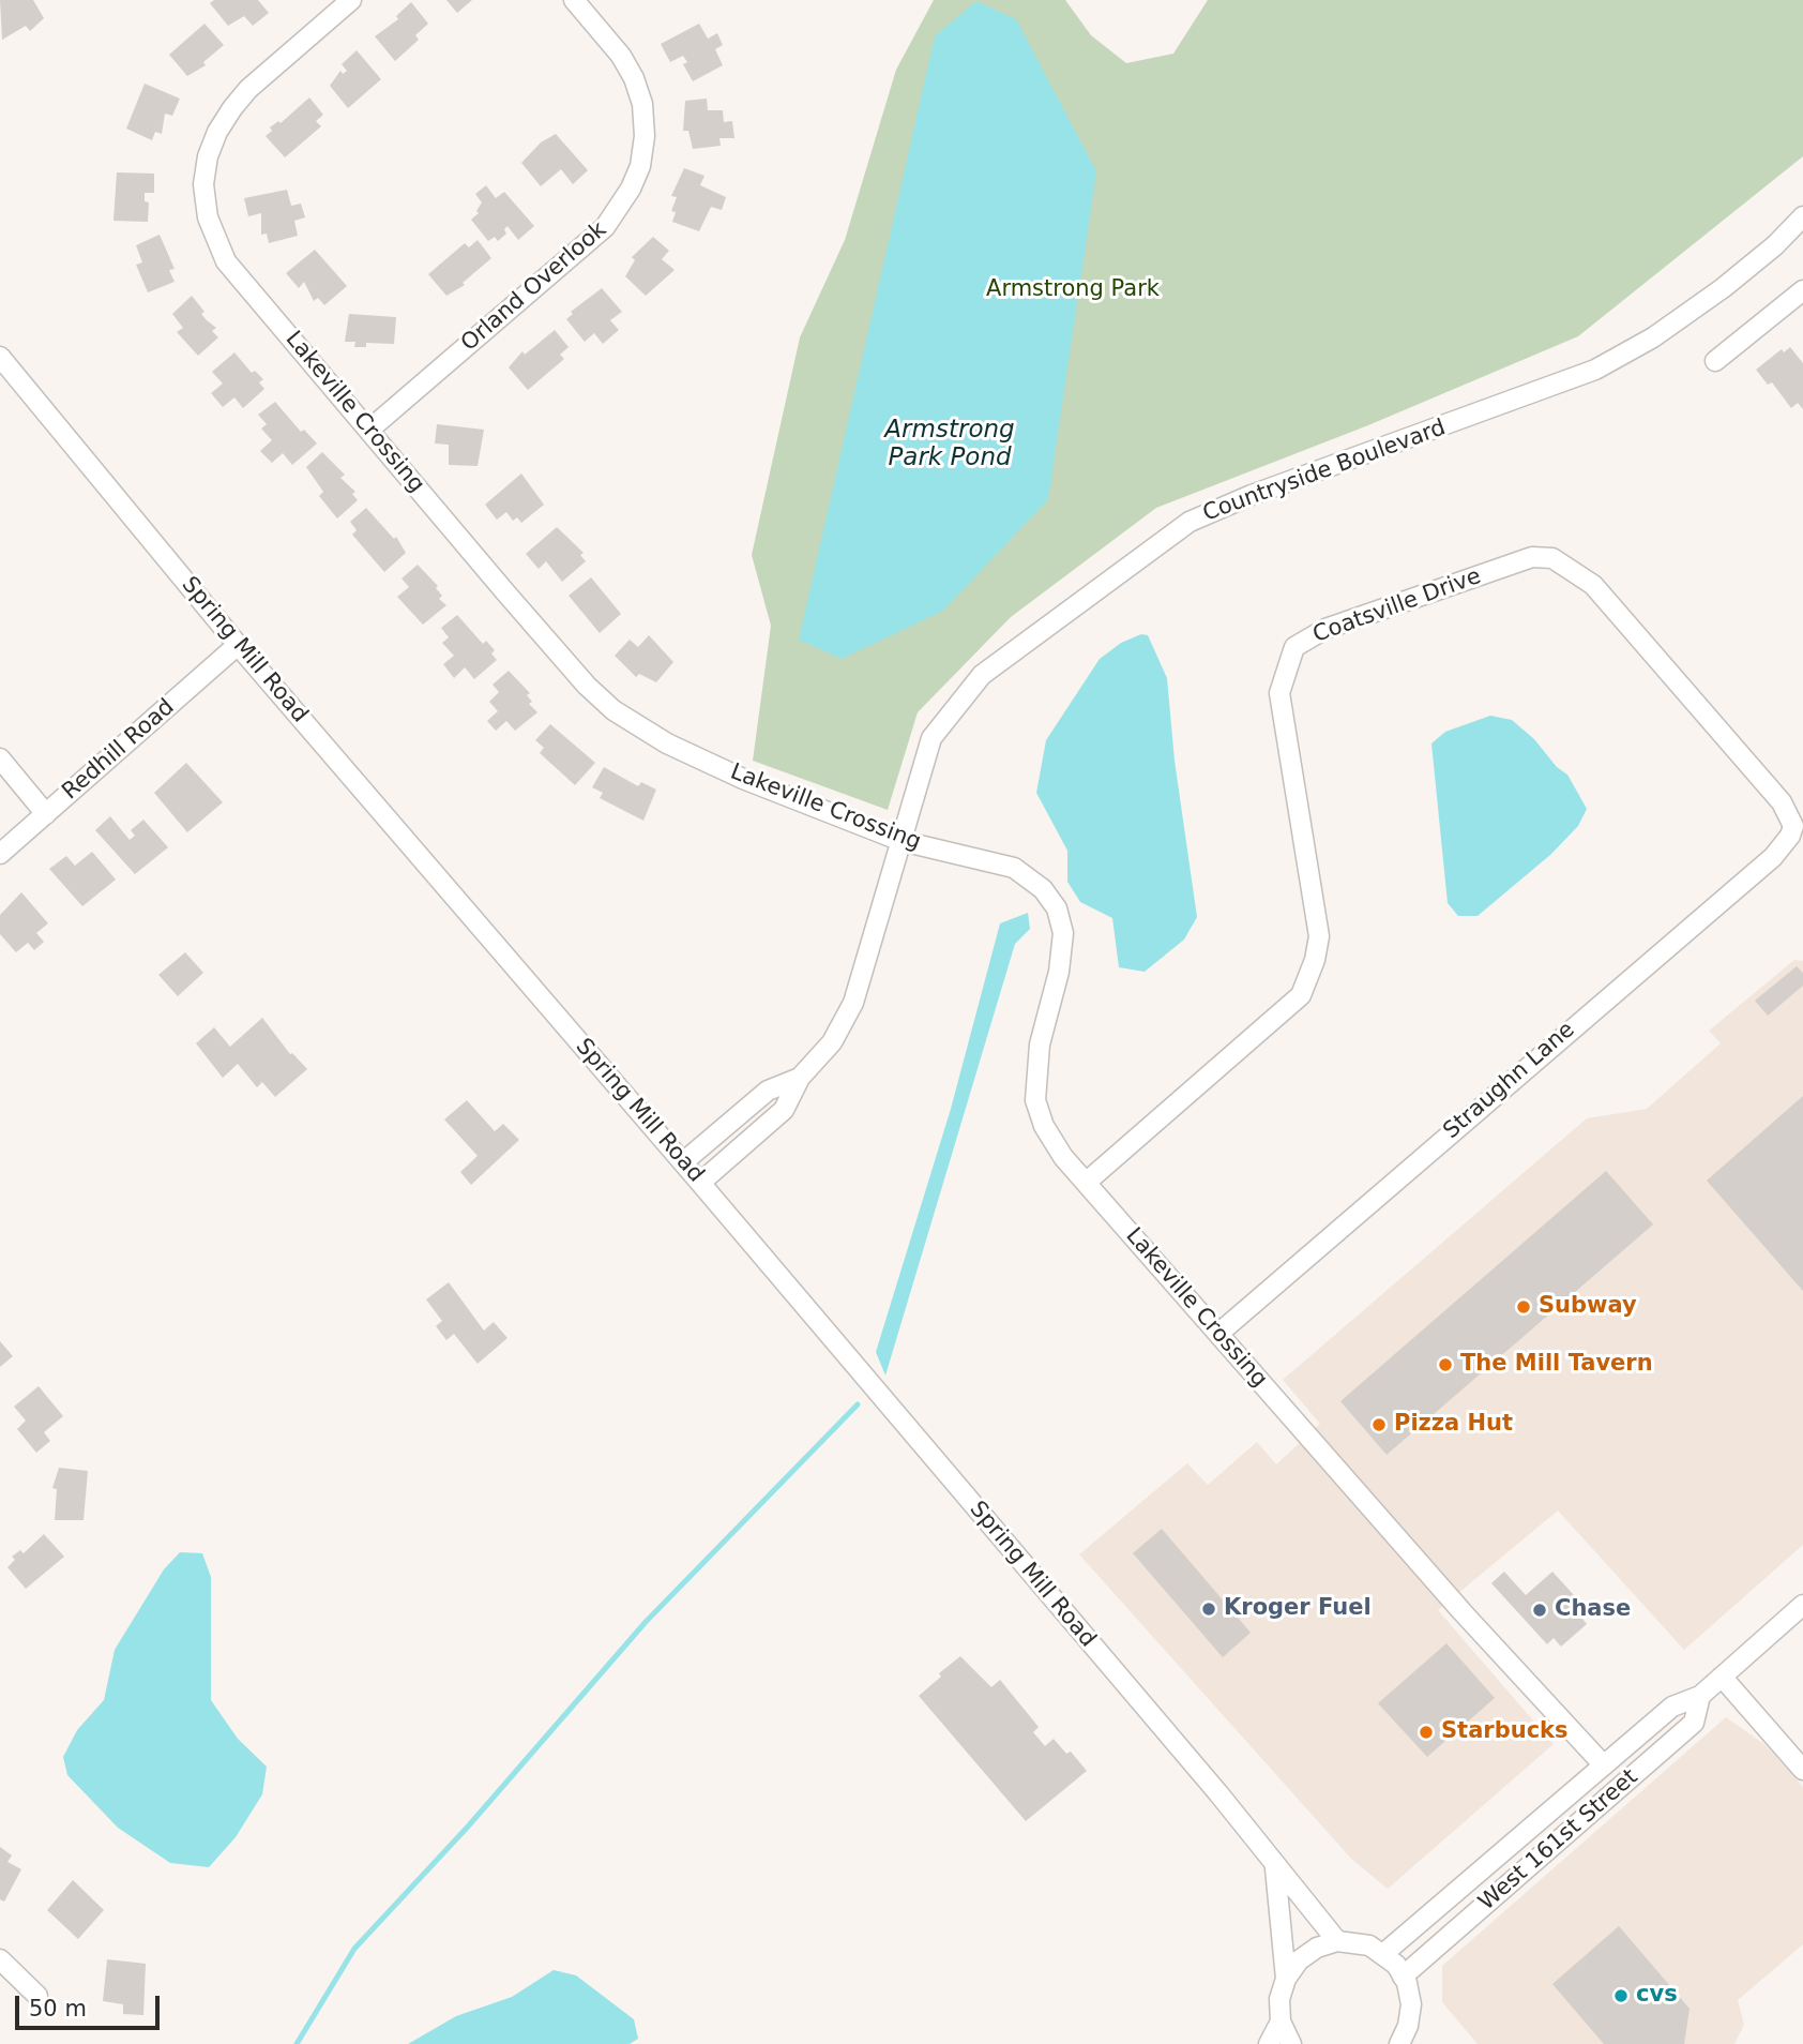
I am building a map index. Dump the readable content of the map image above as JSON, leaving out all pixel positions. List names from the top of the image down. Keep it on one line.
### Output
{"streets":{"street":["Orland Overlook","Lakeville Crossing","Countryside Boulevard","Coatsville Drive","Spring Mill Road","Redhill Road","Straughn Lane","West 161st Street"]},"crossings":[["Orland Overlook","Lakeville Crossing"],["Lakeville Crossing","Countryside Boulevard"],["Lakeville Crossing","Coatsville Drive"],["Lakeville Crossing","Straughn Lane"],["Lakeville Crossing","West 161st Street"],["Countryside Boulevard","Spring Mill Road"],["Coatsville Drive","Straughn Lane"],["Spring Mill Road","Redhill Road"]],"water":["Armstrong Park Pond"],"parks":["Armstrong Park"],"places":["Subway","The Mill Tavern","Pizza Hut","Kroger Fuel","Chase","Starbucks","cvs"],"scale_bar":"50 m"}
